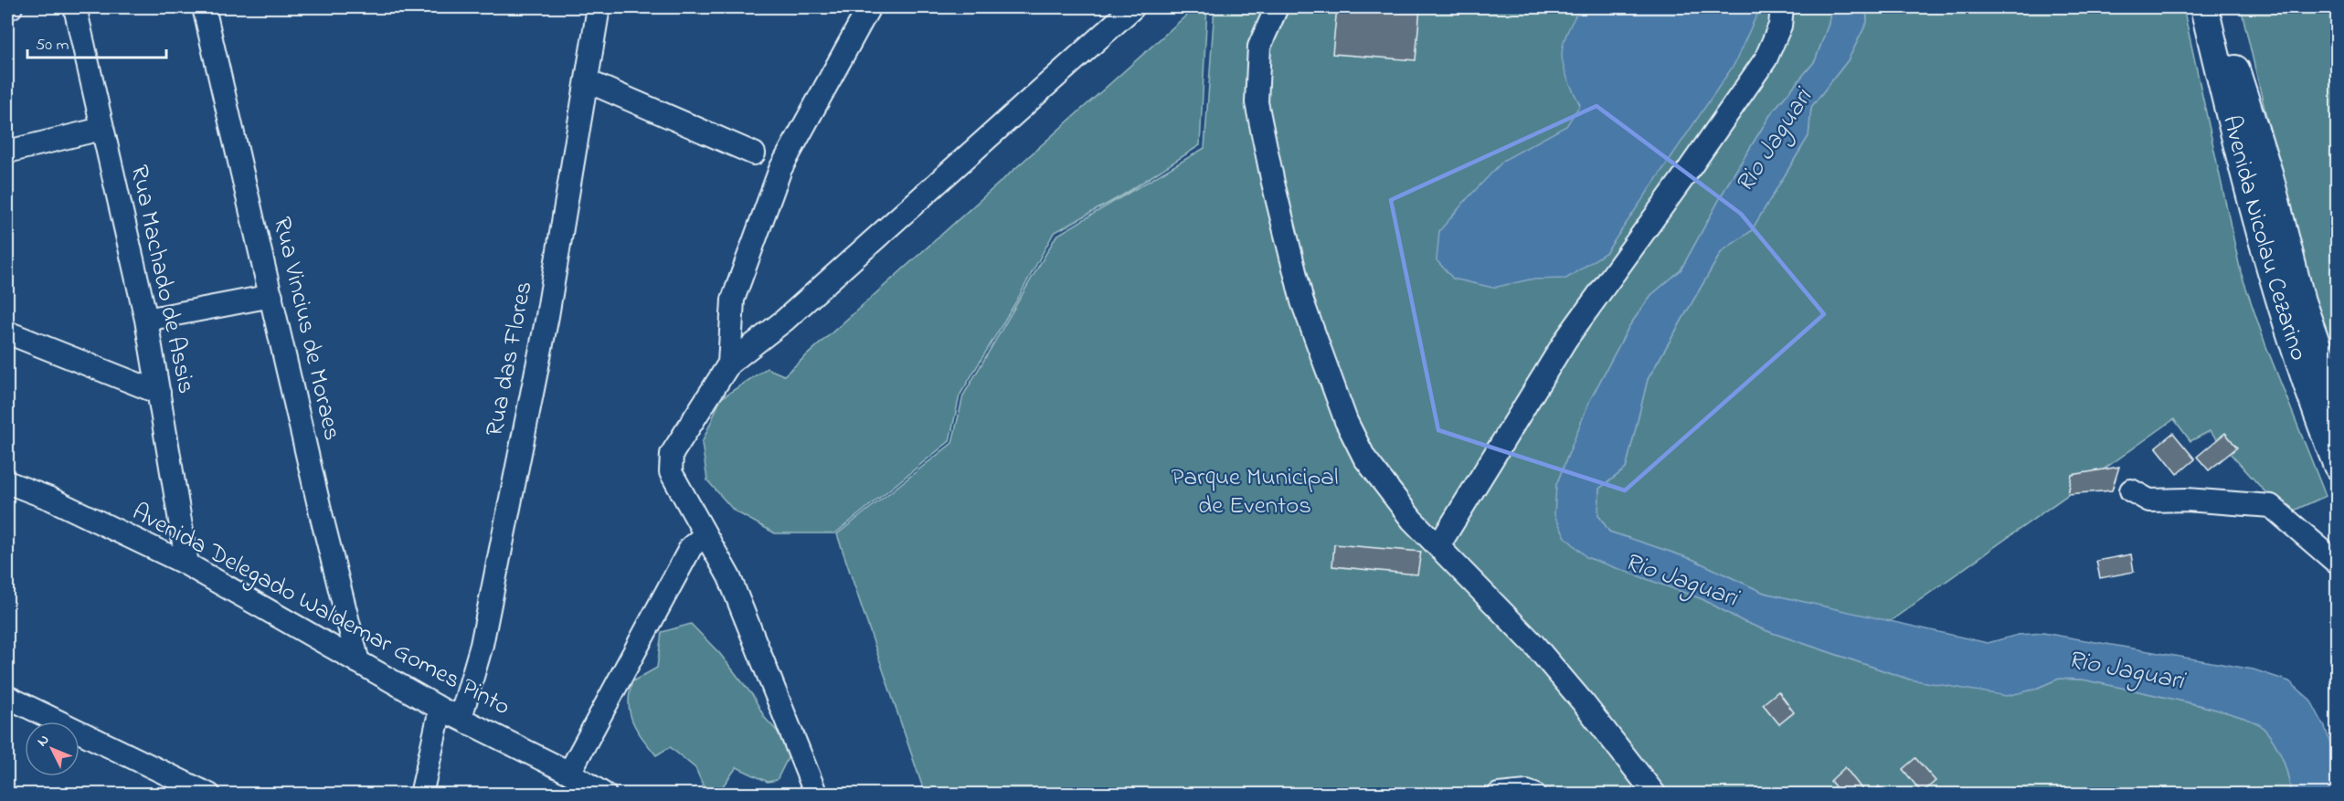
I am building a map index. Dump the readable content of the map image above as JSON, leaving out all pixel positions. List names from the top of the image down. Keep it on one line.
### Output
{"streets":{"main road":["Avenida Nicolau Cezarino"],"street":["Rua Machado de Assis","Rua Vincius de Moraes","Rua das Flores","Avenida Delegado Waldemar Gomes Pinto"]},"crossings":[["Rua Machado de Assis","Avenida Delegado Waldemar Gomes Pinto"],["Rua Vincius de Moraes","Avenida Delegado Waldemar Gomes Pinto"],["Rua das Flores","Avenida Delegado Waldemar Gomes Pinto"]],"water":["Rio Jaguari"],"parks":["Parque Municipal de Eventos"],"scale_bar":"50 m","north":"top left"}
